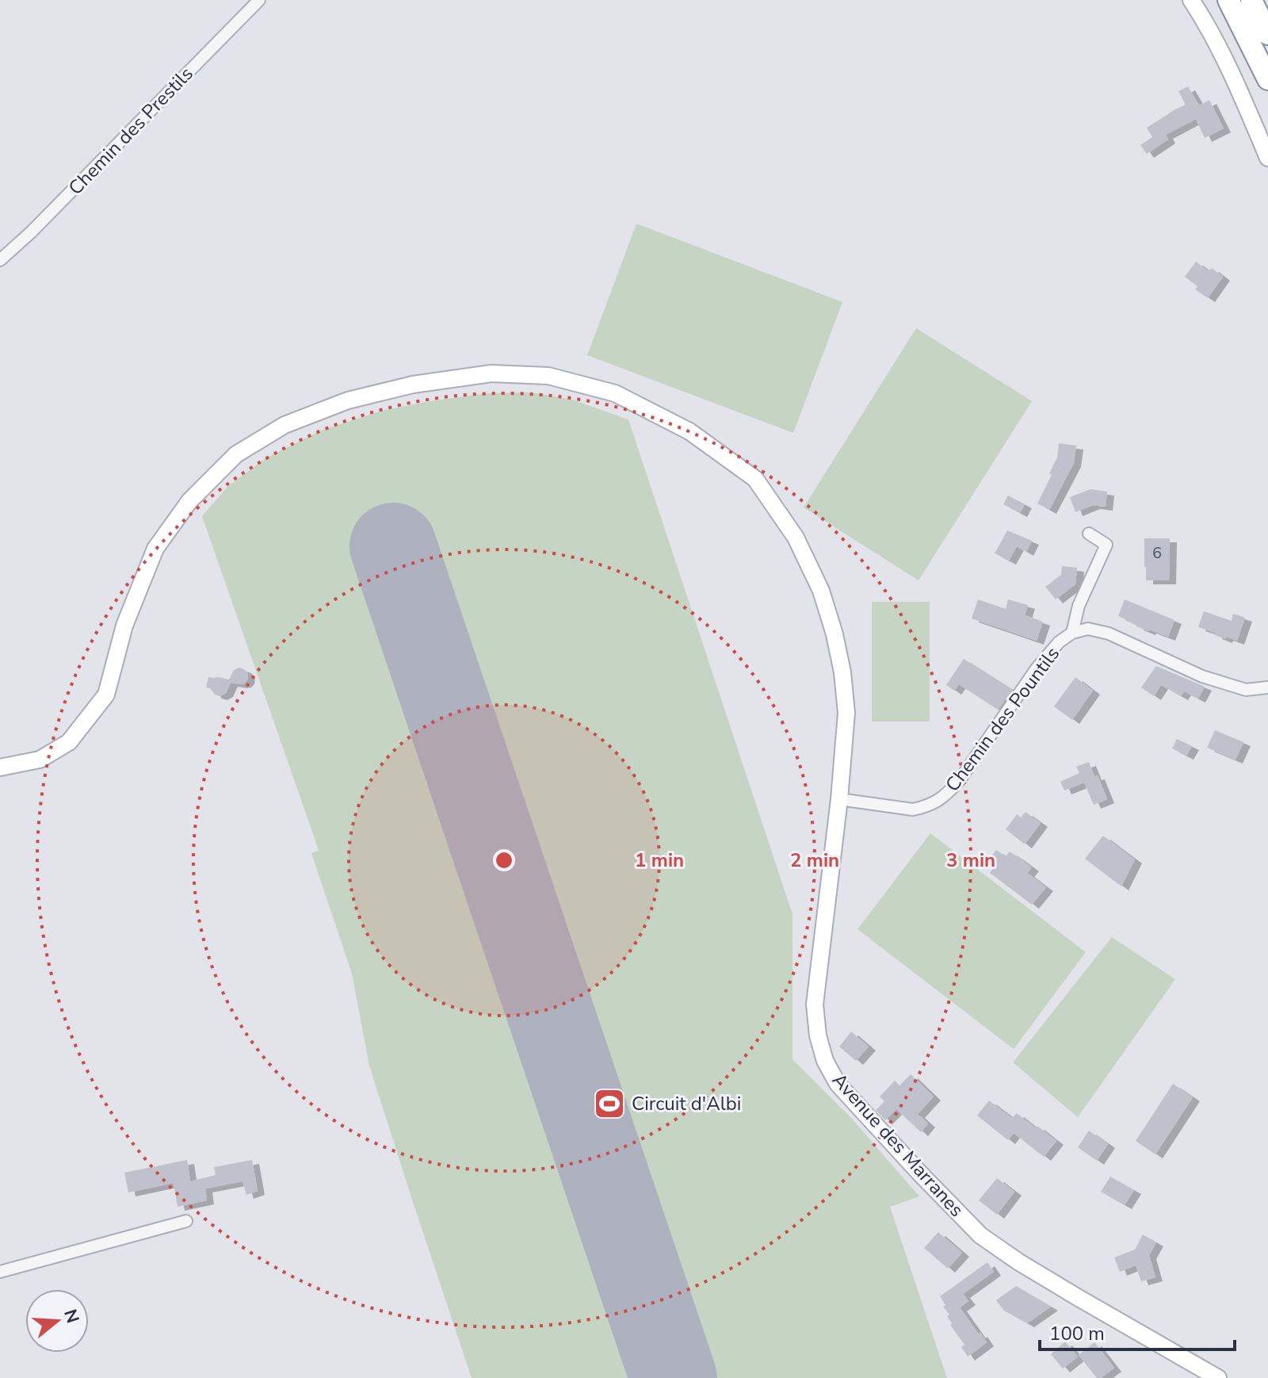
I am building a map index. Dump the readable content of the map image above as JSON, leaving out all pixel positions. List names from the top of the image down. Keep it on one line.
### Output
{"streets":{"street":["Chemin des Prestils","Chemin des Pountils","Avenue des Marranes"]},"crossings":[["Chemin des Pountils","Avenue des Marranes"]],"places":{"sports":["Circuit d'Albi"]},"house_numbers":["6"],"scale_bar":"100 m","north":"right","rings":["1 min","2 min","3 min"]}
